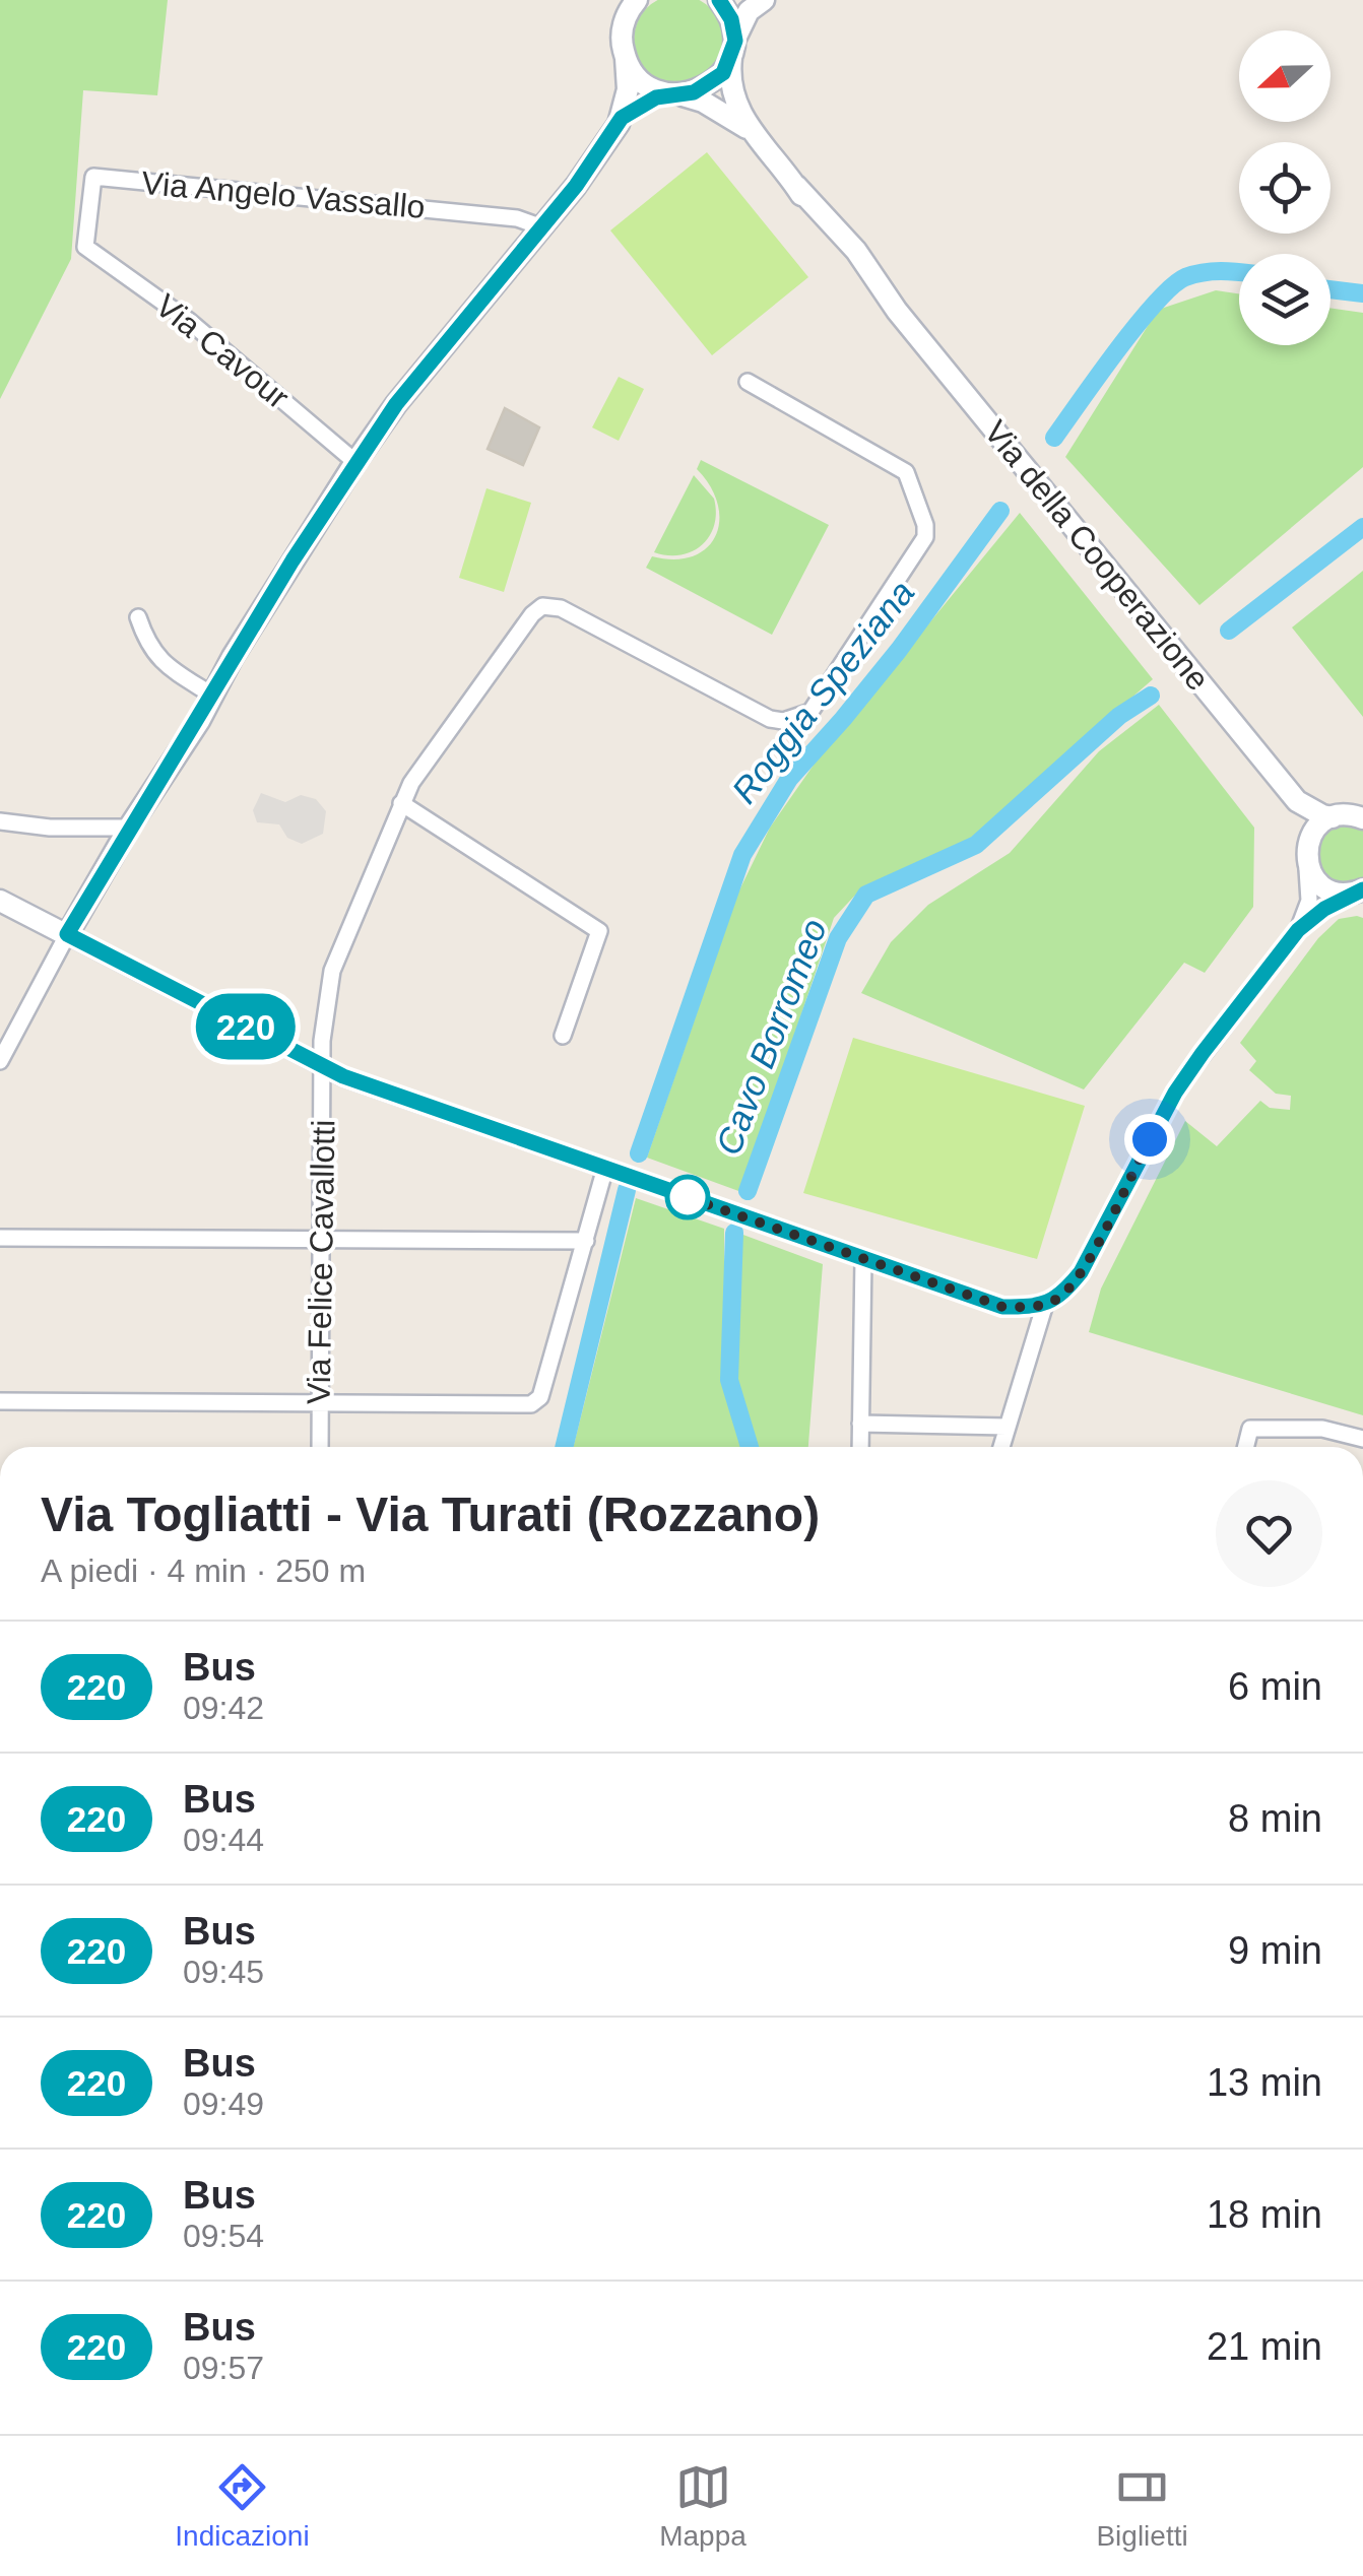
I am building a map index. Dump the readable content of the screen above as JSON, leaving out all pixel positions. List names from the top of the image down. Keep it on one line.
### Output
{"streets":{"street":["Via Angelo Vassallo","Via Cavour","Via della Cooperazione","Via Felice Cavallotti"]},"crossings":[["Via Angelo Vassallo","Via Cavour"]],"water":["Roggia Speziana","Cavo Borromeo"],"lines":["bus line 220"],"north":"left","page":{"on_map":"220","heading":["Via Togliatti - Via Turati (Rozzano)","A piedi · 4 min · 250 m"],"list":[{"mark":"220","name":"Bus","note":"09:42","value":"6 min"},{"mark":"220","name":"Bus","note":"09:44","value":"8 min"},{"mark":"220","name":"Bus","note":"09:45","value":"9 min"},{"mark":"220","name":"Bus","note":"09:49","value":"13 min"},{"mark":"220","name":"Bus","note":"09:54","value":"18 min"},{"mark":"220","name":"Bus","note":"09:57","value":"21 min"}],"tabs":["Indicazioni","Mappa","Biglietti"]}}
